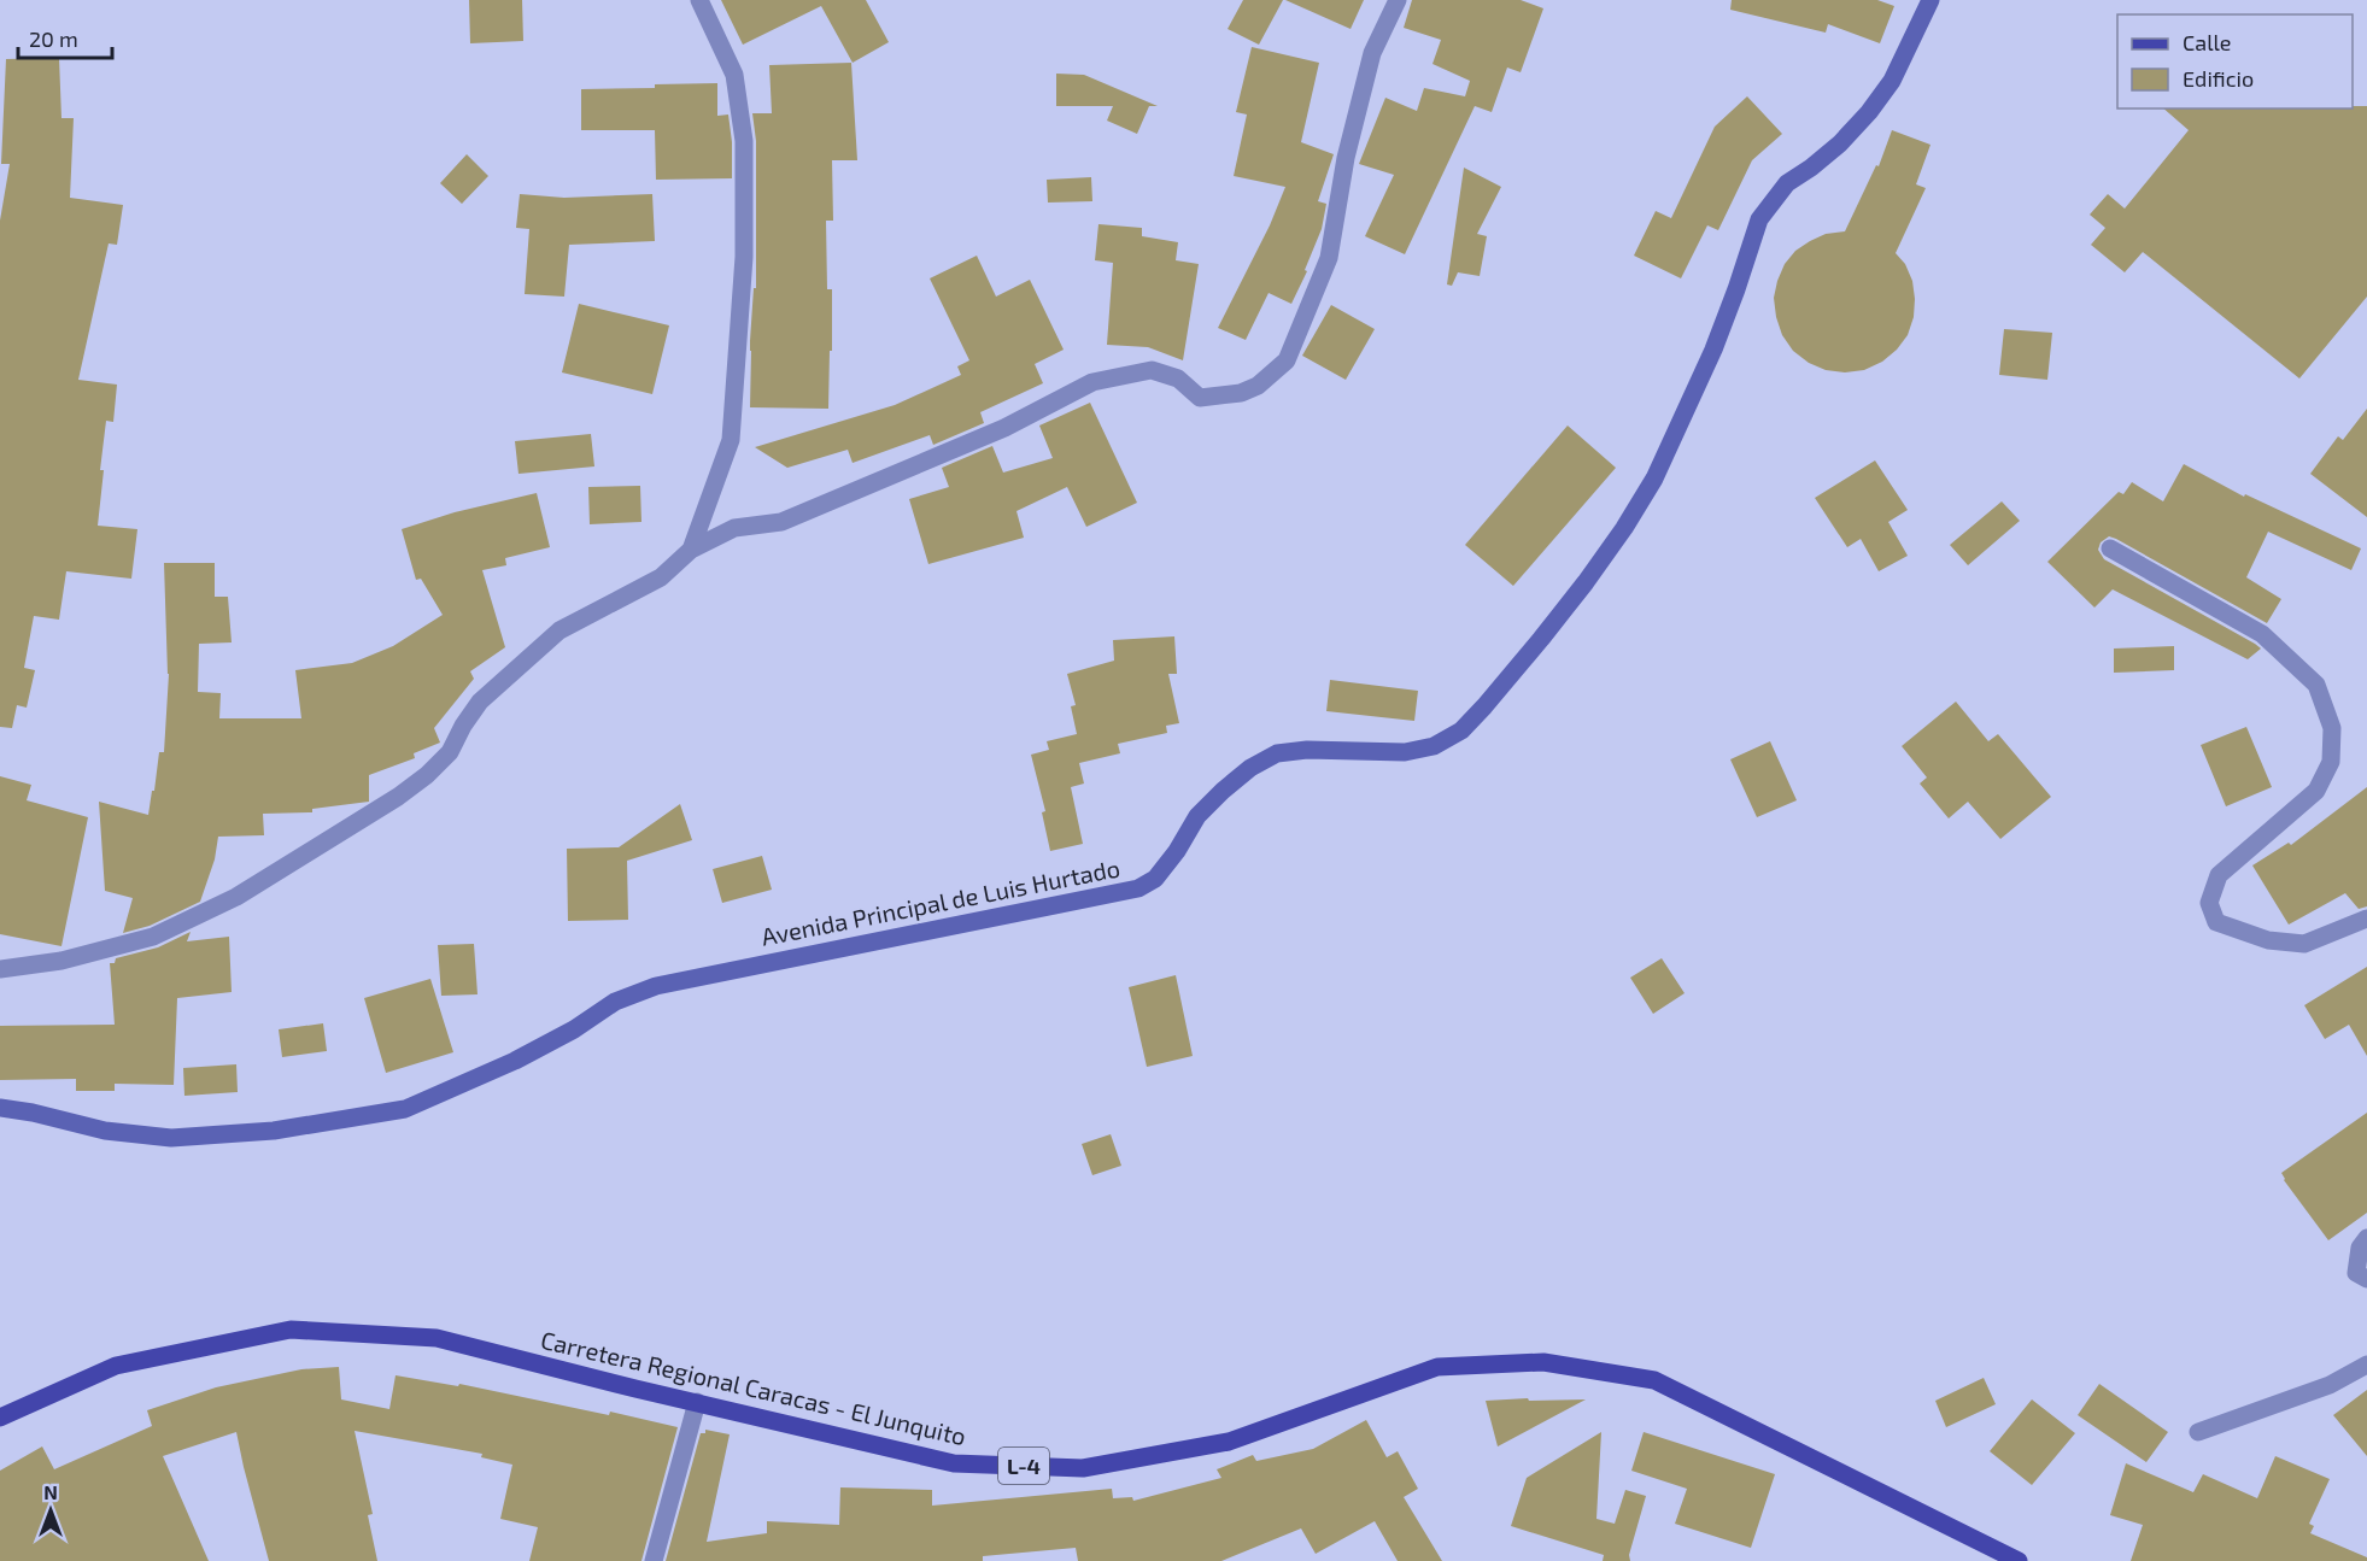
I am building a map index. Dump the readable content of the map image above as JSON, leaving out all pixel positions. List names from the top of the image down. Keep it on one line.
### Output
{"streets":{"main road":["Carretera Regional Caracas - El Junquito","L-4"],"street":["Avenida Principal de Luis Hurtado"]},"legend":["Calle","Edificio"],"scale_bar":"20 m","north":"top"}
